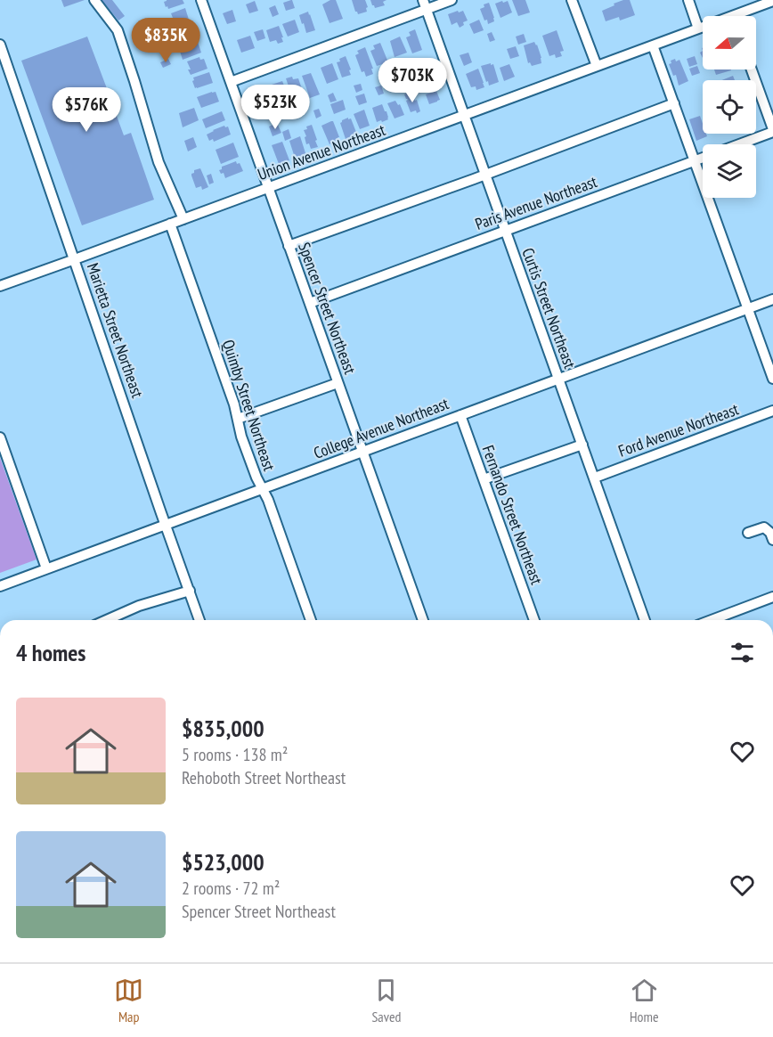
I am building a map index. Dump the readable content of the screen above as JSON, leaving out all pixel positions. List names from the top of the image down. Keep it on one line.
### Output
{"streets":{"street":["Union Avenue Northeast","Paris Avenue Northeast","Spencer Street Northeast","Curtis Street Northeast","Marietta Street Northeast","Quimby Street Northeast","College Avenue Northeast","Ford Avenue Northeast","Fernando Street Northeast"]},"crossings":[["Union Avenue Northeast","Spencer Street Northeast"],["Union Avenue Northeast","Curtis Street Northeast"],["Union Avenue Northeast","Marietta Street Northeast"],["Union Avenue Northeast","Quimby Street Northeast"],["Paris Avenue Northeast","Spencer Street Northeast"],["Paris Avenue Northeast","Curtis Street Northeast"],["Spencer Street Northeast","College Avenue Northeast"],["Curtis Street Northeast","College Avenue Northeast"],["Curtis Street Northeast","Ford Avenue Northeast"],["Marietta Street Northeast","College Avenue Northeast"],["Quimby Street Northeast","College Avenue Northeast"],["College Avenue Northeast","Fernando Street Northeast"]],"north":"left","page":{"price":["$835K","$703K","$523K","$576K"],"heading":"4 homes","list":[{"name":"$835,000","note":"5 rooms · 138 m² · Rehoboth Street Northeast"},{"name":"$523,000","note":"2 rooms · 72 m² · Spencer Street Northeast"}],"tabs":["Map","Saved","Home"]}}
